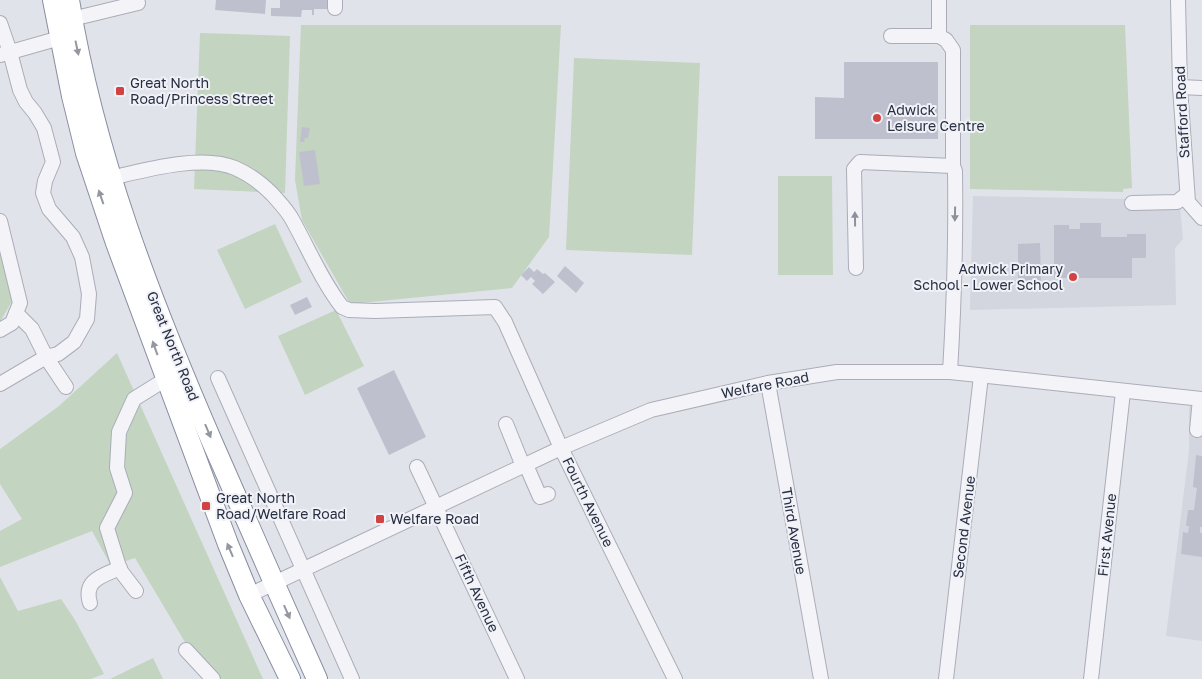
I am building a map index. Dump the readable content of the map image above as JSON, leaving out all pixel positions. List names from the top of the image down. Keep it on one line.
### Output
{"streets":{"highway":["Great North Road"],"street":["Stafford Road","Welfare Road","Fourth Avenue","Second Avenue","Third Avenue","First Avenue","Fifth Avenue"]},"crossings":[["Great North Road","Welfare Road"],["Great North Road","Fourth Avenue"],["Welfare Road","Fourth Avenue"],["Welfare Road","Second Avenue"],["Welfare Road","Third Avenue"],["Welfare Road","First Avenue"],["Welfare Road","Fifth Avenue"]],"places":{"transit":["Great North Road/Princess Street","Great North Road/Welfare Road","Welfare Road"],"other":["Adwick Leisure Centre","Adwick Primary School - Lower School"]}}
